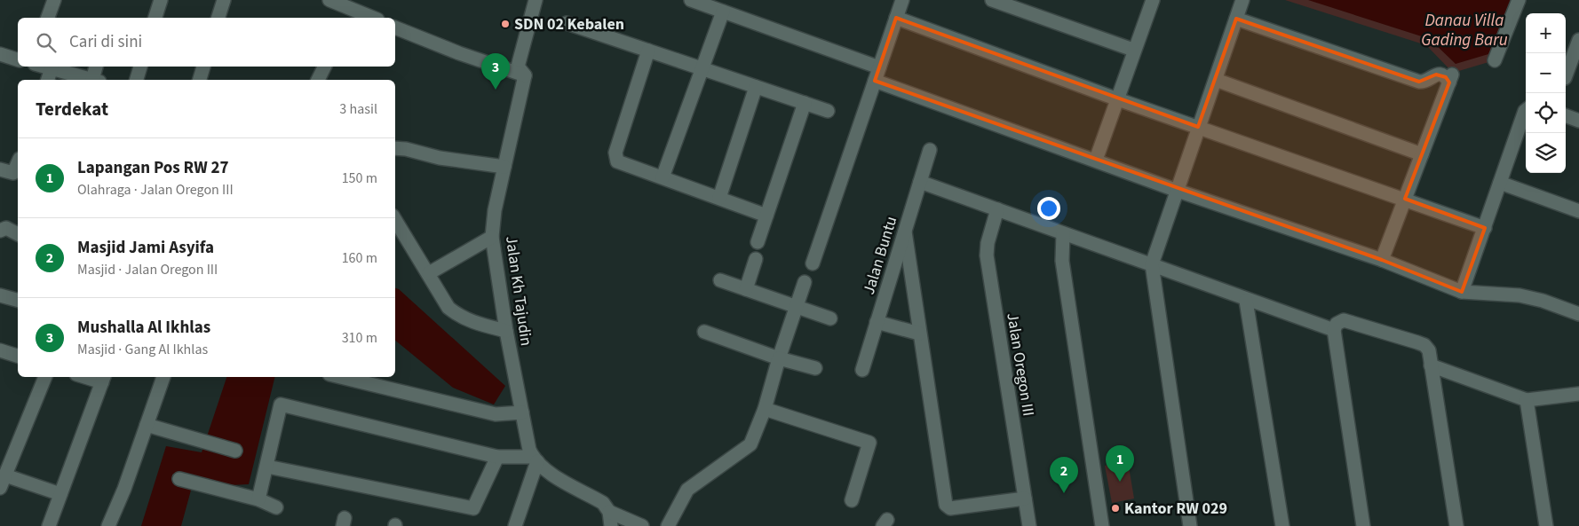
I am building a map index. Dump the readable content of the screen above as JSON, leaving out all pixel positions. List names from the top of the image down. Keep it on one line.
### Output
{"streets":{"street":["Jalan Buntu","Jalan Kh Tajudin","Jalan Oregon III"]},"water":["Danau Villa Gading Baru"],"places":["SDN 02 Kebalen","Kantor RW 029"],"page":{"map_buttons":["+","−"],"search":"Cari di sini","pins":["3","1","2"],"heading":["Terdekat","3 hasil"],"list":[{"mark":"1","name":"Lapangan Pos RW 27","note":"Olahraga · Jalan Oregon III","value":"150 m"},{"mark":"2","name":"Masjid Jami Asyifa","note":"Masjid · Jalan Oregon III","value":"160 m"},{"mark":"3","name":"Mushalla Al Ikhlas","note":"Masjid · Gang Al Ikhlas","value":"310 m"}]}}
